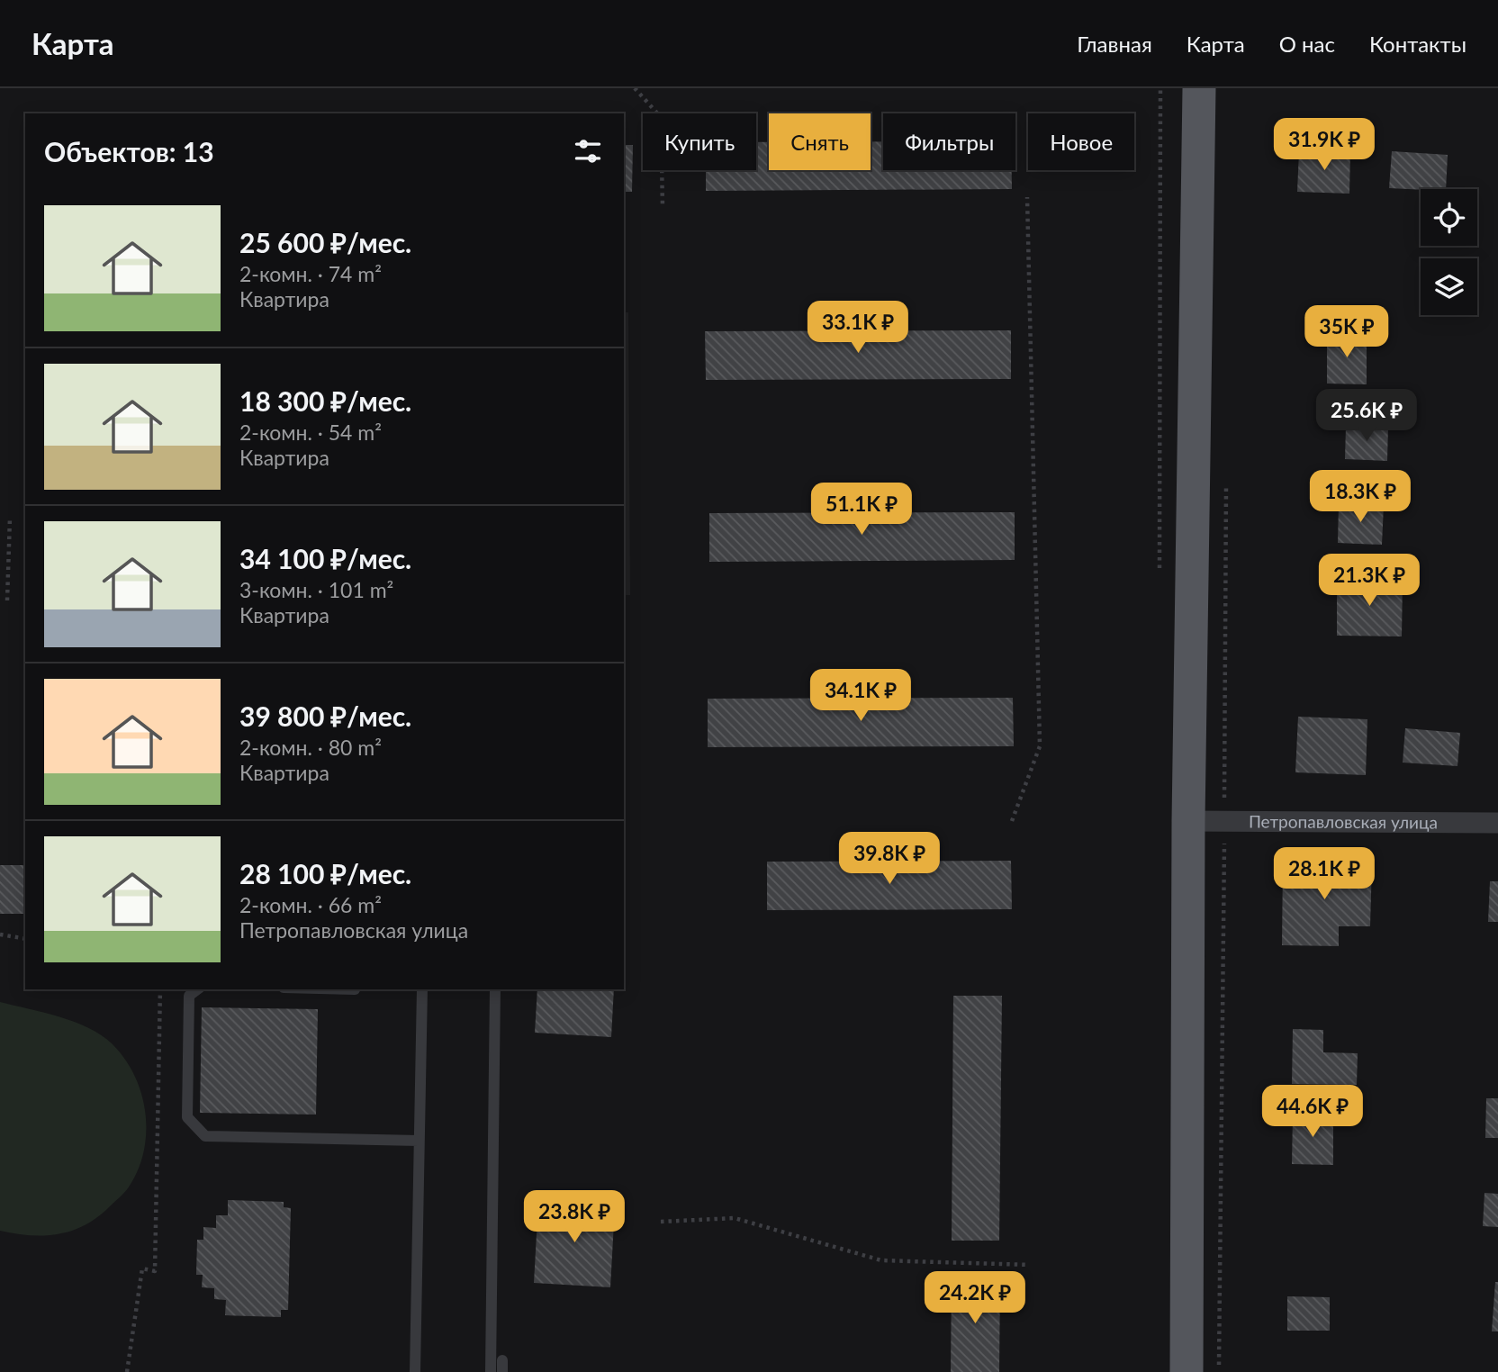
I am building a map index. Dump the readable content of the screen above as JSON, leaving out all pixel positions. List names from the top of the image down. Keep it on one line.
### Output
{"streets":{"street":["Петропавловская улица"]},"page":{"header":"Карта","nav":["Главная","Карта","О нас","Контакты"],"chip":["Купить","Снять","Фильтры","Новое"],"heading":"Объектов: 13","price":["31.9K ₽","33.1K ₽","35K ₽","25.6K ₽","18.3K ₽","51.1K ₽","21.3K ₽","34.1K ₽","39.8K ₽","28.1K ₽","44.6K ₽","23.8K ₽","24.2K ₽"],"list":[{"name":"25 600 ₽/мес.","note":"2-комн. · 74 m² · Квартира"},{"name":"18 300 ₽/мес.","note":"2-комн. · 54 m² · Квартира"},{"name":"34 100 ₽/мес.","note":"3-комн. · 101 m² · Квартира"},{"name":"39 800 ₽/мес.","note":"2-комн. · 80 m² · Квартира"},{"name":"28 100 ₽/мес.","note":"2-комн. · 66 m² · Петропавловская улица"}]}}
